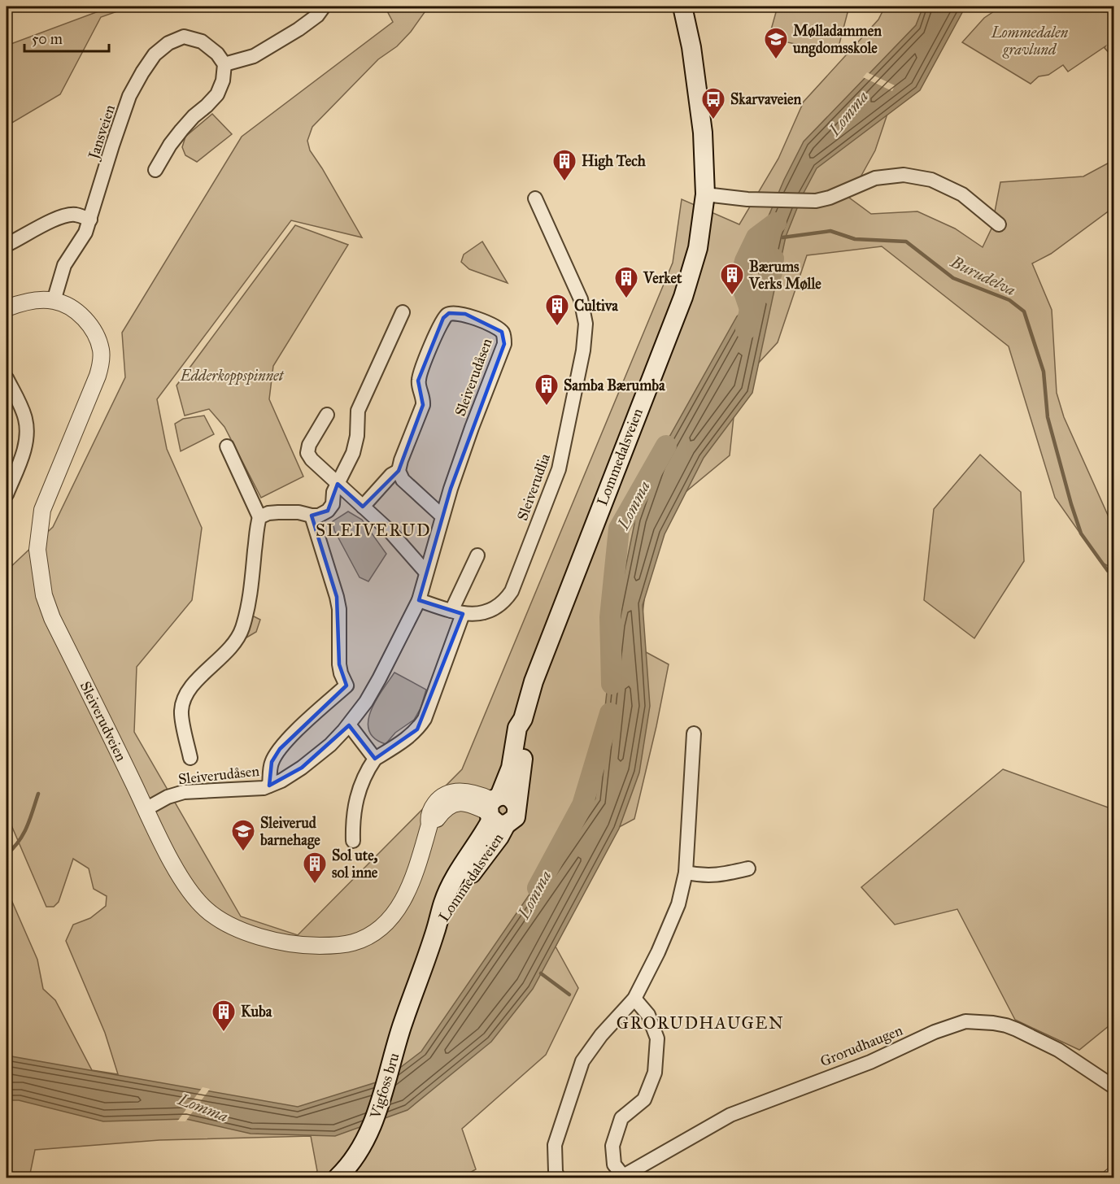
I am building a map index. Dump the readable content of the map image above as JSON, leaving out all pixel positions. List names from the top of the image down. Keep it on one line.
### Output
{"streets":{"main road":["Lommedalsveien","Vigfoss bru"],"street":["Jansveien","Sleiverudåsen","Sleiverudlia","Sleiverudveien","Grorudhaugen"]},"crossings":[["Jansveien","Sleiverudveien"],["Sleiverudåsen","Sleiverudlia"],["Sleiverudåsen","Sleiverudveien"],["Lommedalsveien","Sleiverudveien"],["Lommedalsveien","Vigfoss bru"]],"districts":["SLEIVERUD","GRORUDHAUGEN"],"water":["Lomma","Burudelva"],"parks":["Lommedalen gravlund","Edderkoppspinnet"],"places":{"school or university":["Mølladammen ungdomsskole","Sleiverud barnehage"],"bus stop":["Skarvaveien"],"building":["High Tech","Bærums Verks Mølle","Verket","Cultiva","Samba Bærumba","Sol ute, sol inne","Kuba"]},"scale_bar":"50 m"}
